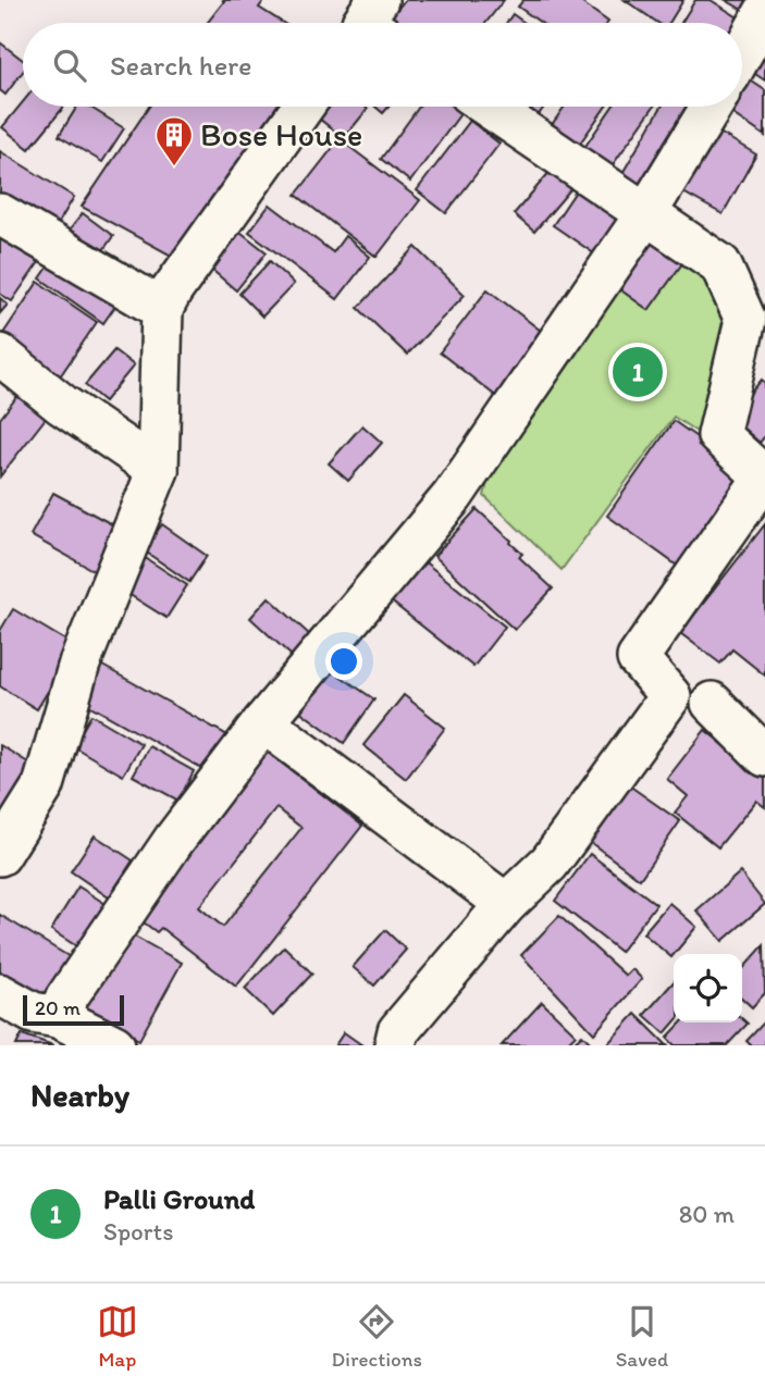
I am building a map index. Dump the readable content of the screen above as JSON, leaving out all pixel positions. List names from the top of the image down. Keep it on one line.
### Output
{"places":{"building":["Bose House"]},"scale_bar":"20 m","page":{"search":"Search here","pins":"1","scale":"20 m","heading":"Nearby","list":[{"mark":"1","name":"Palli Ground","note":"Sports","value":"80 m"}],"nav":["Map","Directions","Saved"]}}
